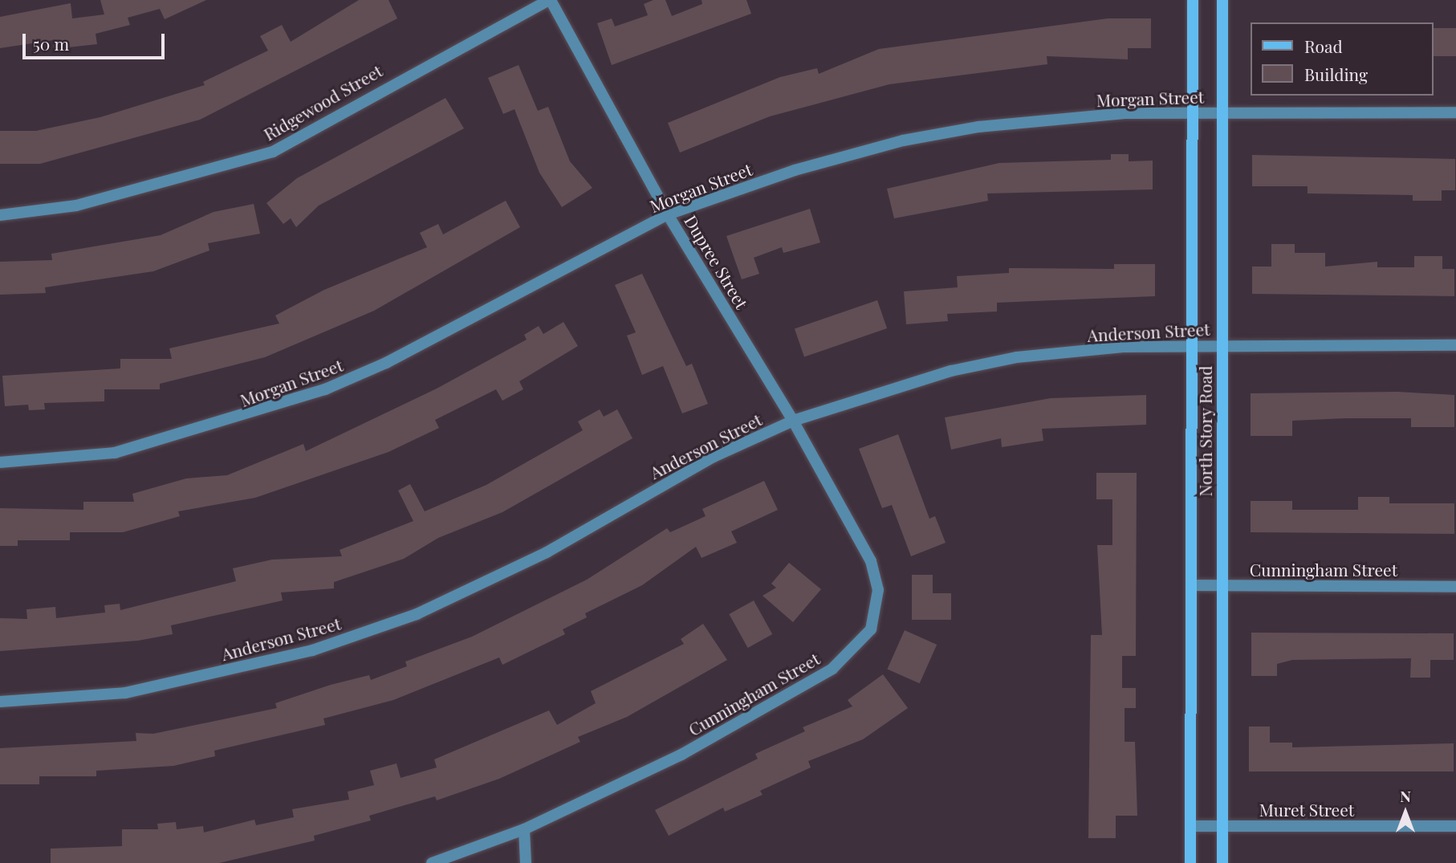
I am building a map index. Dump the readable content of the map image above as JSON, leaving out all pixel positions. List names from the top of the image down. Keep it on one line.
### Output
{"streets":{"main road":["North Story Road"],"street":["Morgan Street","Ridgewood Street","Dupree Street","Anderson Street","Cunningham Street","Muret Street"]},"crossings":[["Morgan Street","Dupree Street"],["Morgan Street","North Story Road"],["Ridgewood Street","Dupree Street"],["Dupree Street","Anderson Street"],["Dupree Street","Cunningham Street"],["Anderson Street","North Story Road"],["Anderson Street","Cunningham Street"],["North Story Road","Cunningham Street"],["North Story Road","Muret Street"]],"legend":["Road","Building"],"scale_bar":"50 m","north":"top"}
